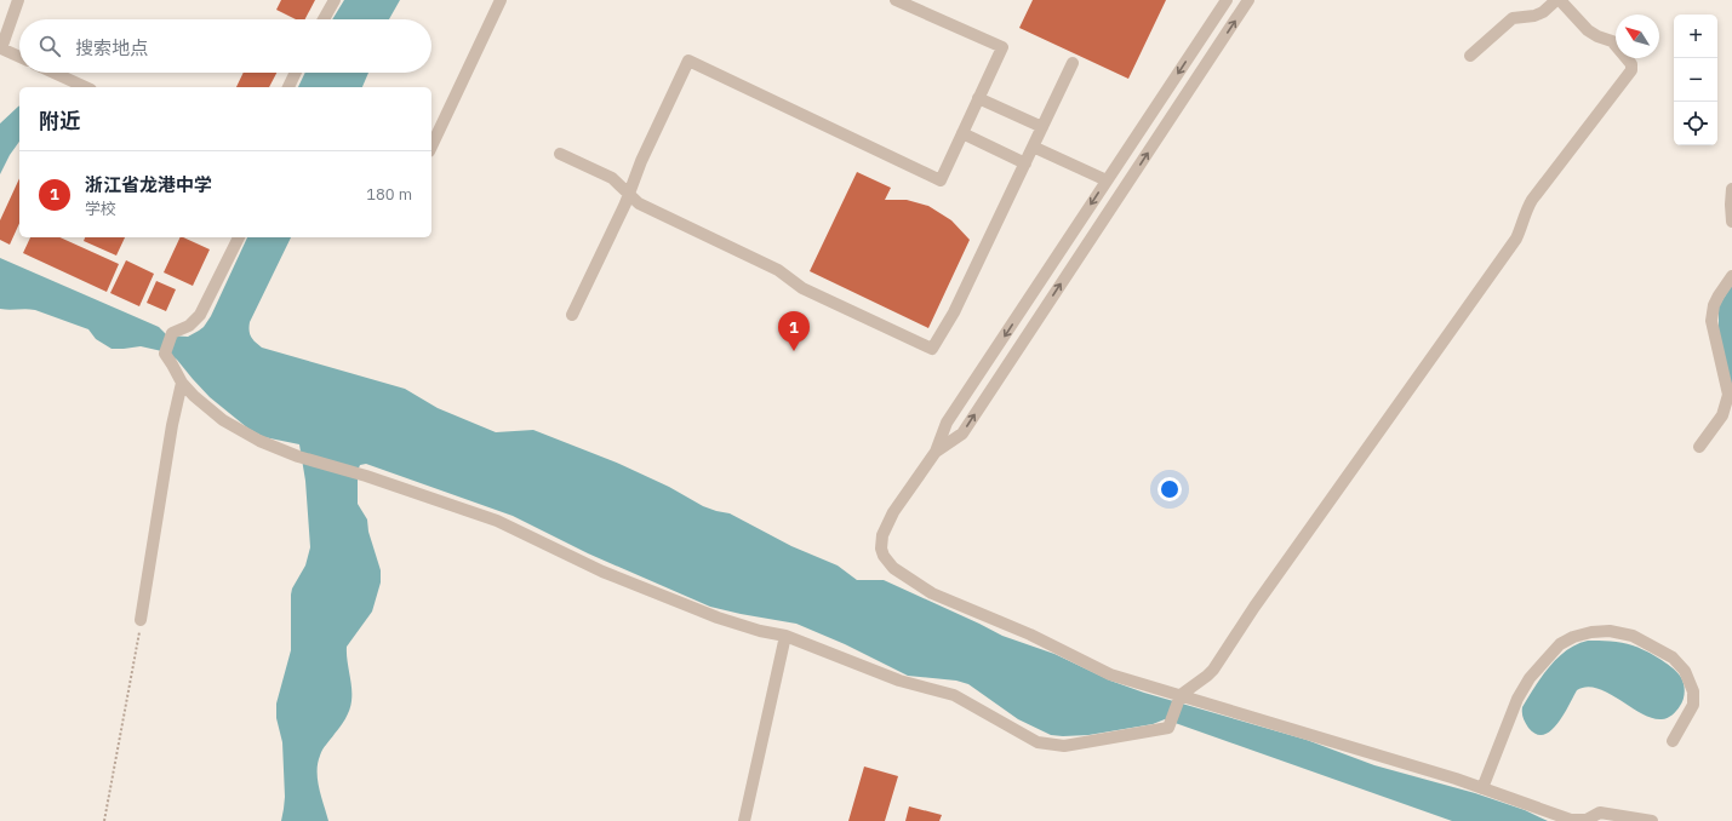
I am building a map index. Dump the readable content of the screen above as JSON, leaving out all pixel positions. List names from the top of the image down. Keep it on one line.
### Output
{"north":"top left","page":{"map_buttons":["+","−"],"search":"搜索地点","heading":"附近","list":[{"mark":"1","name":"浙江省龙港中学","note":"学校","value":"180 m"}],"pins":"1"}}
